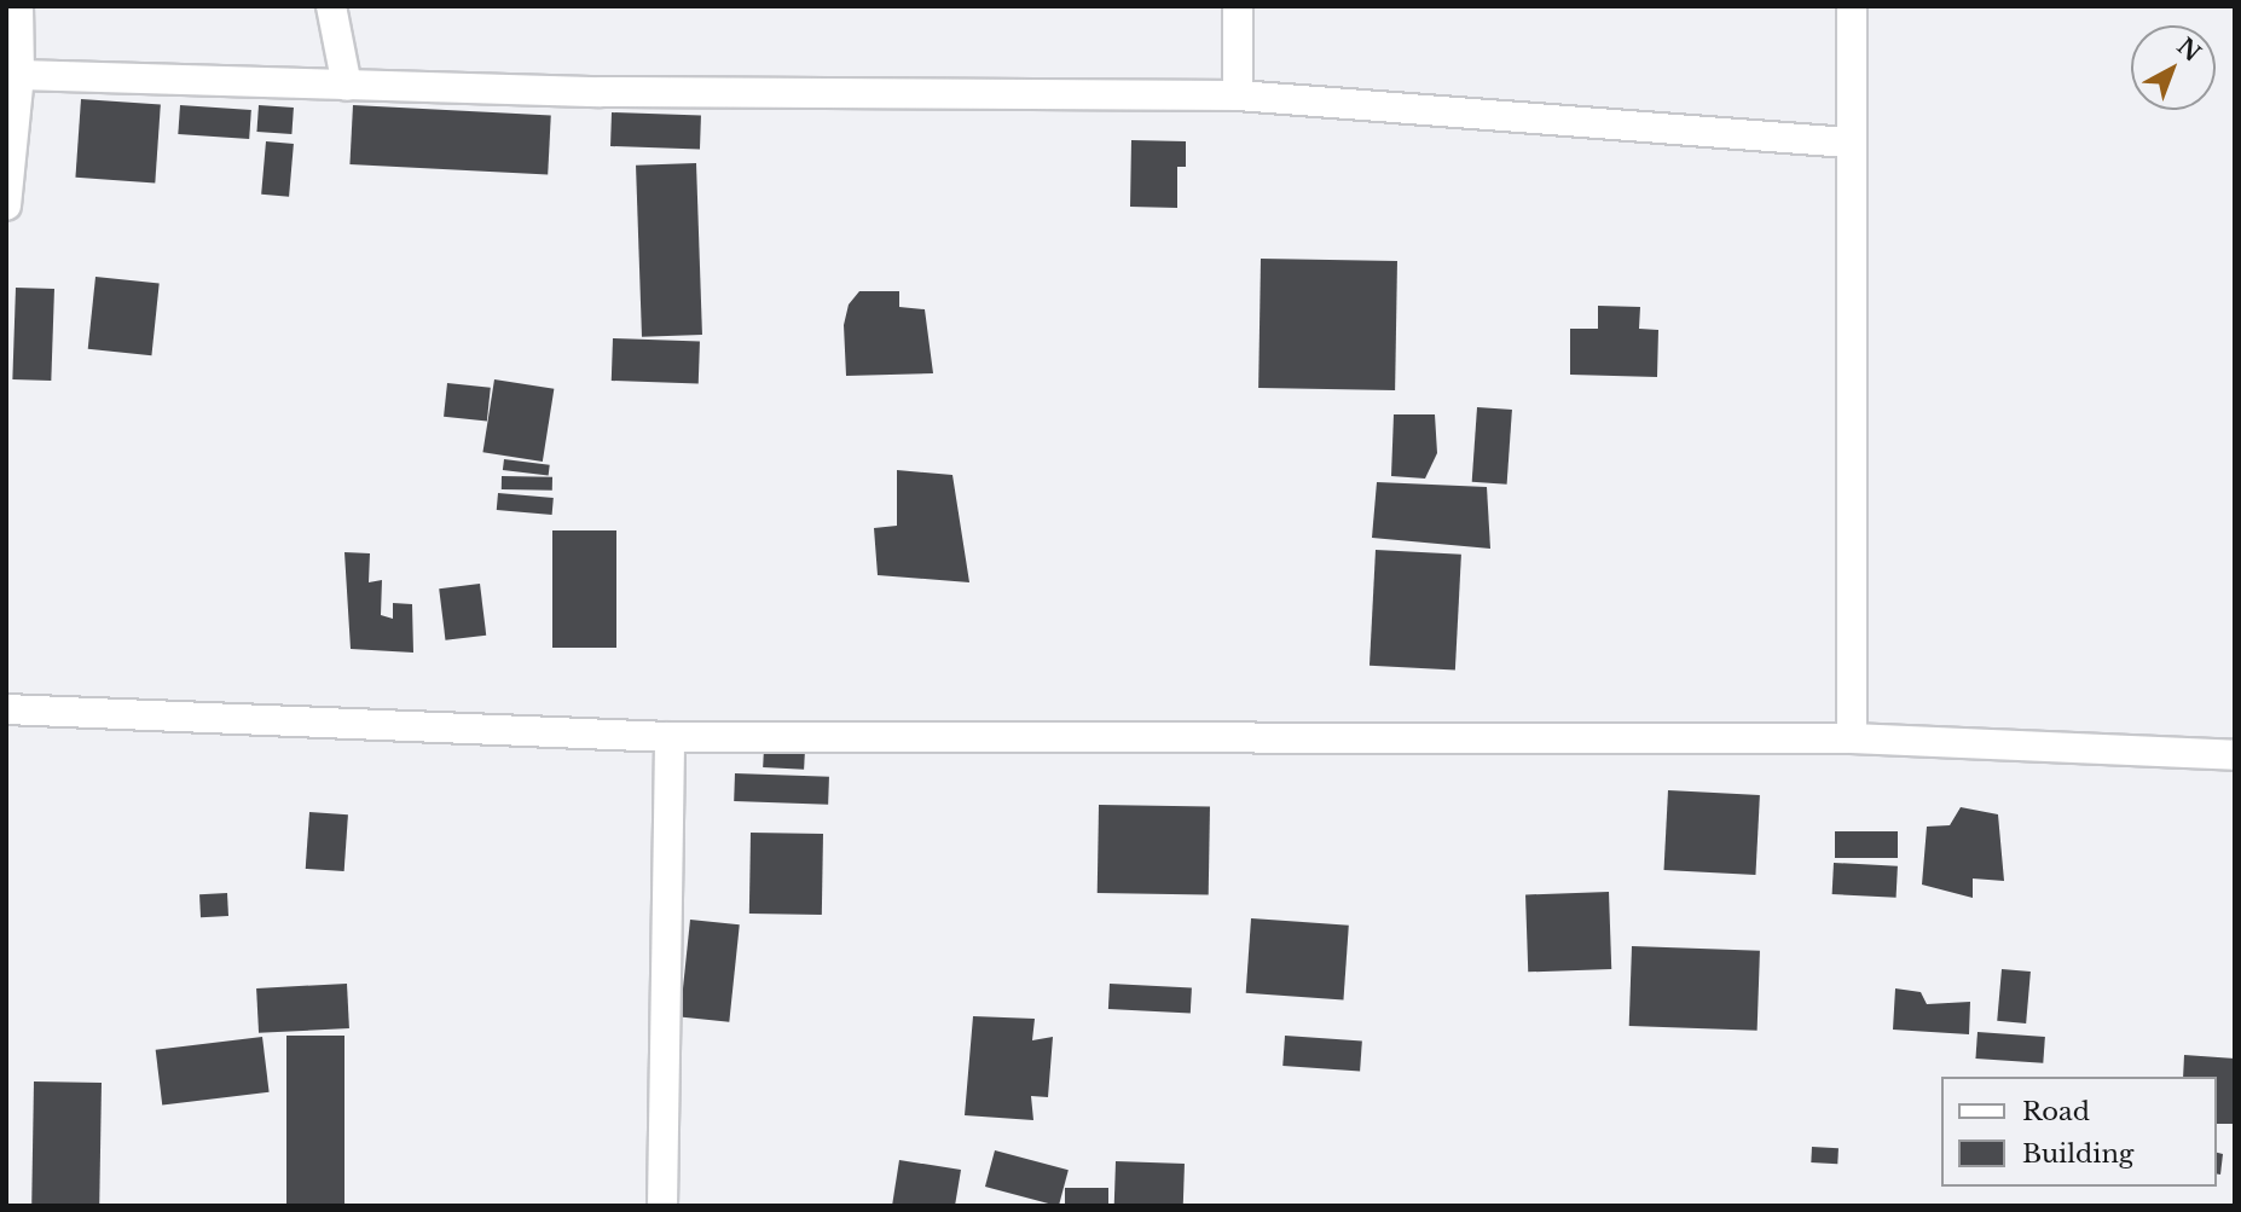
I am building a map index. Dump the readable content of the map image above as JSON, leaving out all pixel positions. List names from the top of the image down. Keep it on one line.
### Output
{"legend":["Road","Building"],"north":"top right"}
